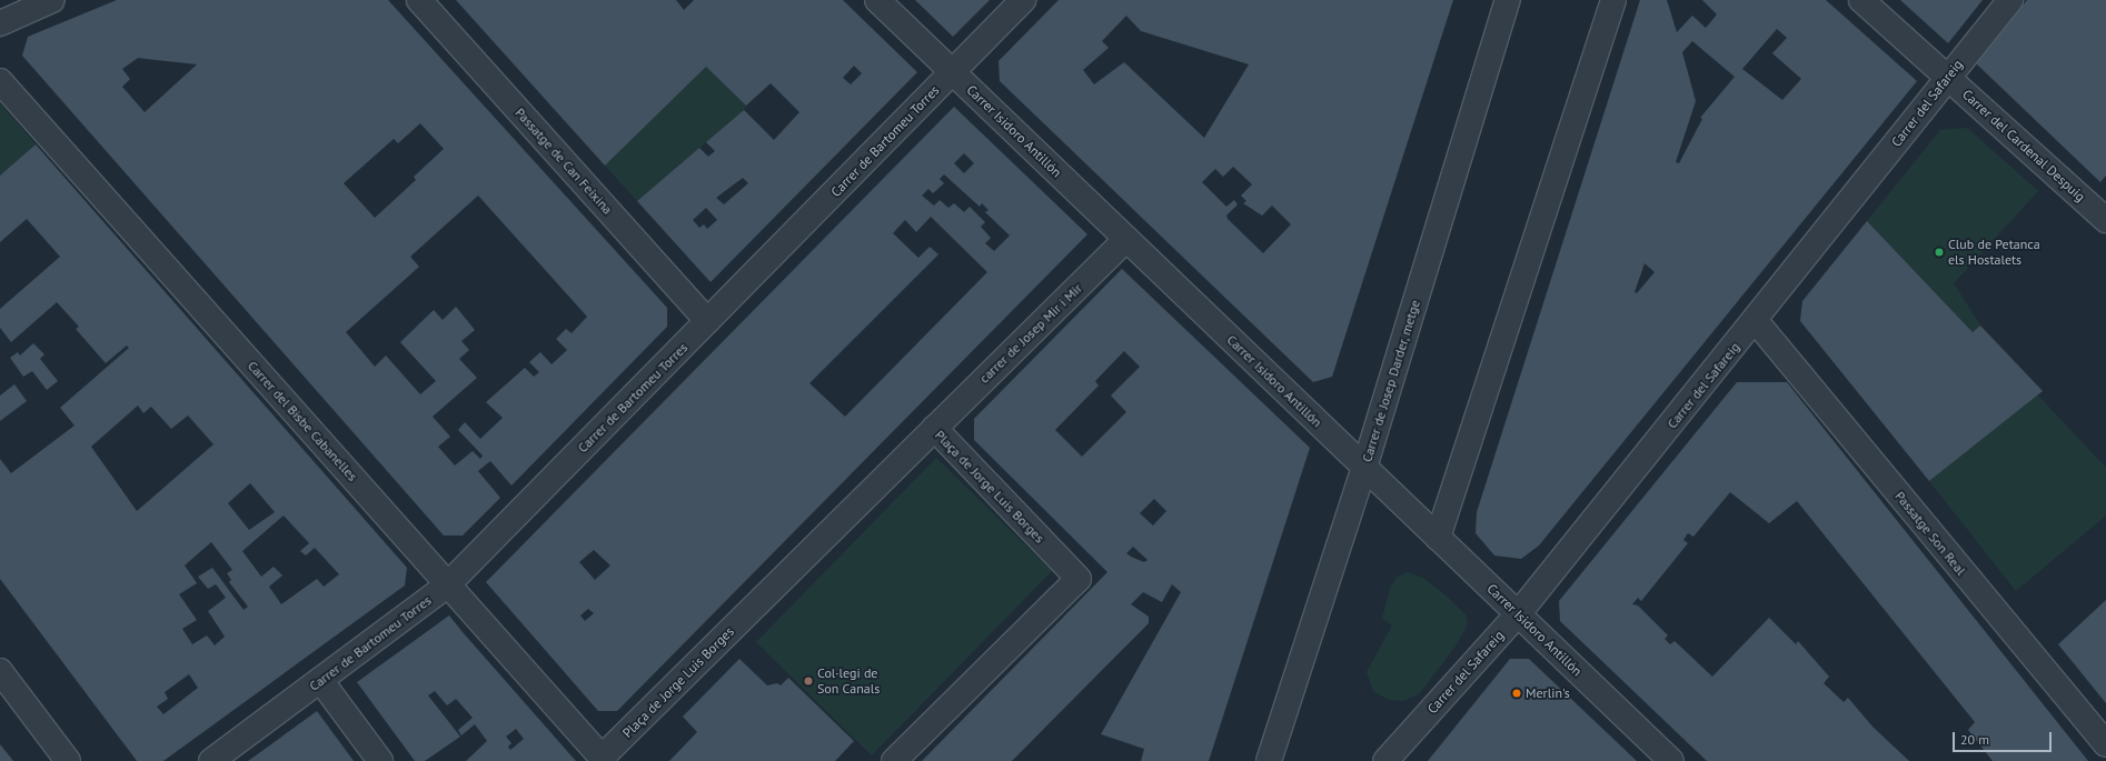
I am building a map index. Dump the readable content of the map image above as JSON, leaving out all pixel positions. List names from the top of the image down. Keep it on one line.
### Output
{"streets":{"street":["Carrer del Safareig","Carrer Isidoro Antillón","Carrer de Bartomeu Torres","Carrer del Cardenal Despuig","Passatge de Can Feixina","carrer de Josep Mir i Mir","Carrer de Josep Darder, metge","Carrer del Bisbe Cabanelles","Plaça de Jorge Luis Borges","Passatge Son Real"]},"crossings":[["Carrer del Safareig","Carrer Isidoro Antillón"],["Carrer del Safareig","Carrer del Cardenal Despuig"],["Carrer del Safareig","Passatge Son Real"],["Carrer Isidoro Antillón","Carrer de Bartomeu Torres"],["Carrer Isidoro Antillón","carrer de Josep Mir i Mir"],["Carrer Isidoro Antillón","Carrer de Josep Darder, metge"],["Carrer de Bartomeu Torres","Passatge de Can Feixina"],["Carrer de Bartomeu Torres","Carrer del Bisbe Cabanelles"],["carrer de Josep Mir i Mir","Plaça de Jorge Luis Borges"],["Carrer del Bisbe Cabanelles","Plaça de Jorge Luis Borges"]],"places":["Club de Petanca els Hostalets","Col·legi de Son Canals","Merlin's"],"scale_bar":"20 m"}
